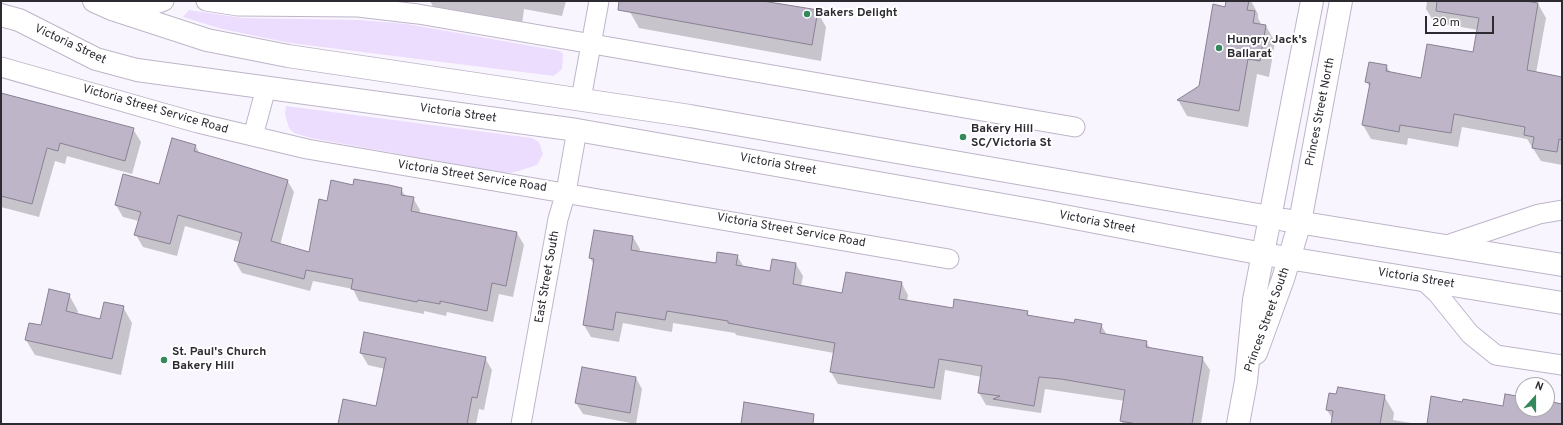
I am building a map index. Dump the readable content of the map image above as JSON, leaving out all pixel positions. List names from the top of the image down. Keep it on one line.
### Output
{"streets":{"street":["Victoria Street","Victoria Street Service Road","Princes Street North","East Street South","Princes Street South"]},"crossings":[["Victoria Street","Princes Street North"],["Victoria Street","East Street South"],["Victoria Street","Princes Street South"],["Victoria Street Service Road","East Street South"],["Princes Street North","Princes Street South"]],"places":["Bakers Delight","Hungry Jack's Ballarat","Bakery Hill SC/Victoria St","St. Paul's Church Bakery Hill"],"scale_bar":"20 m","north":"top"}
